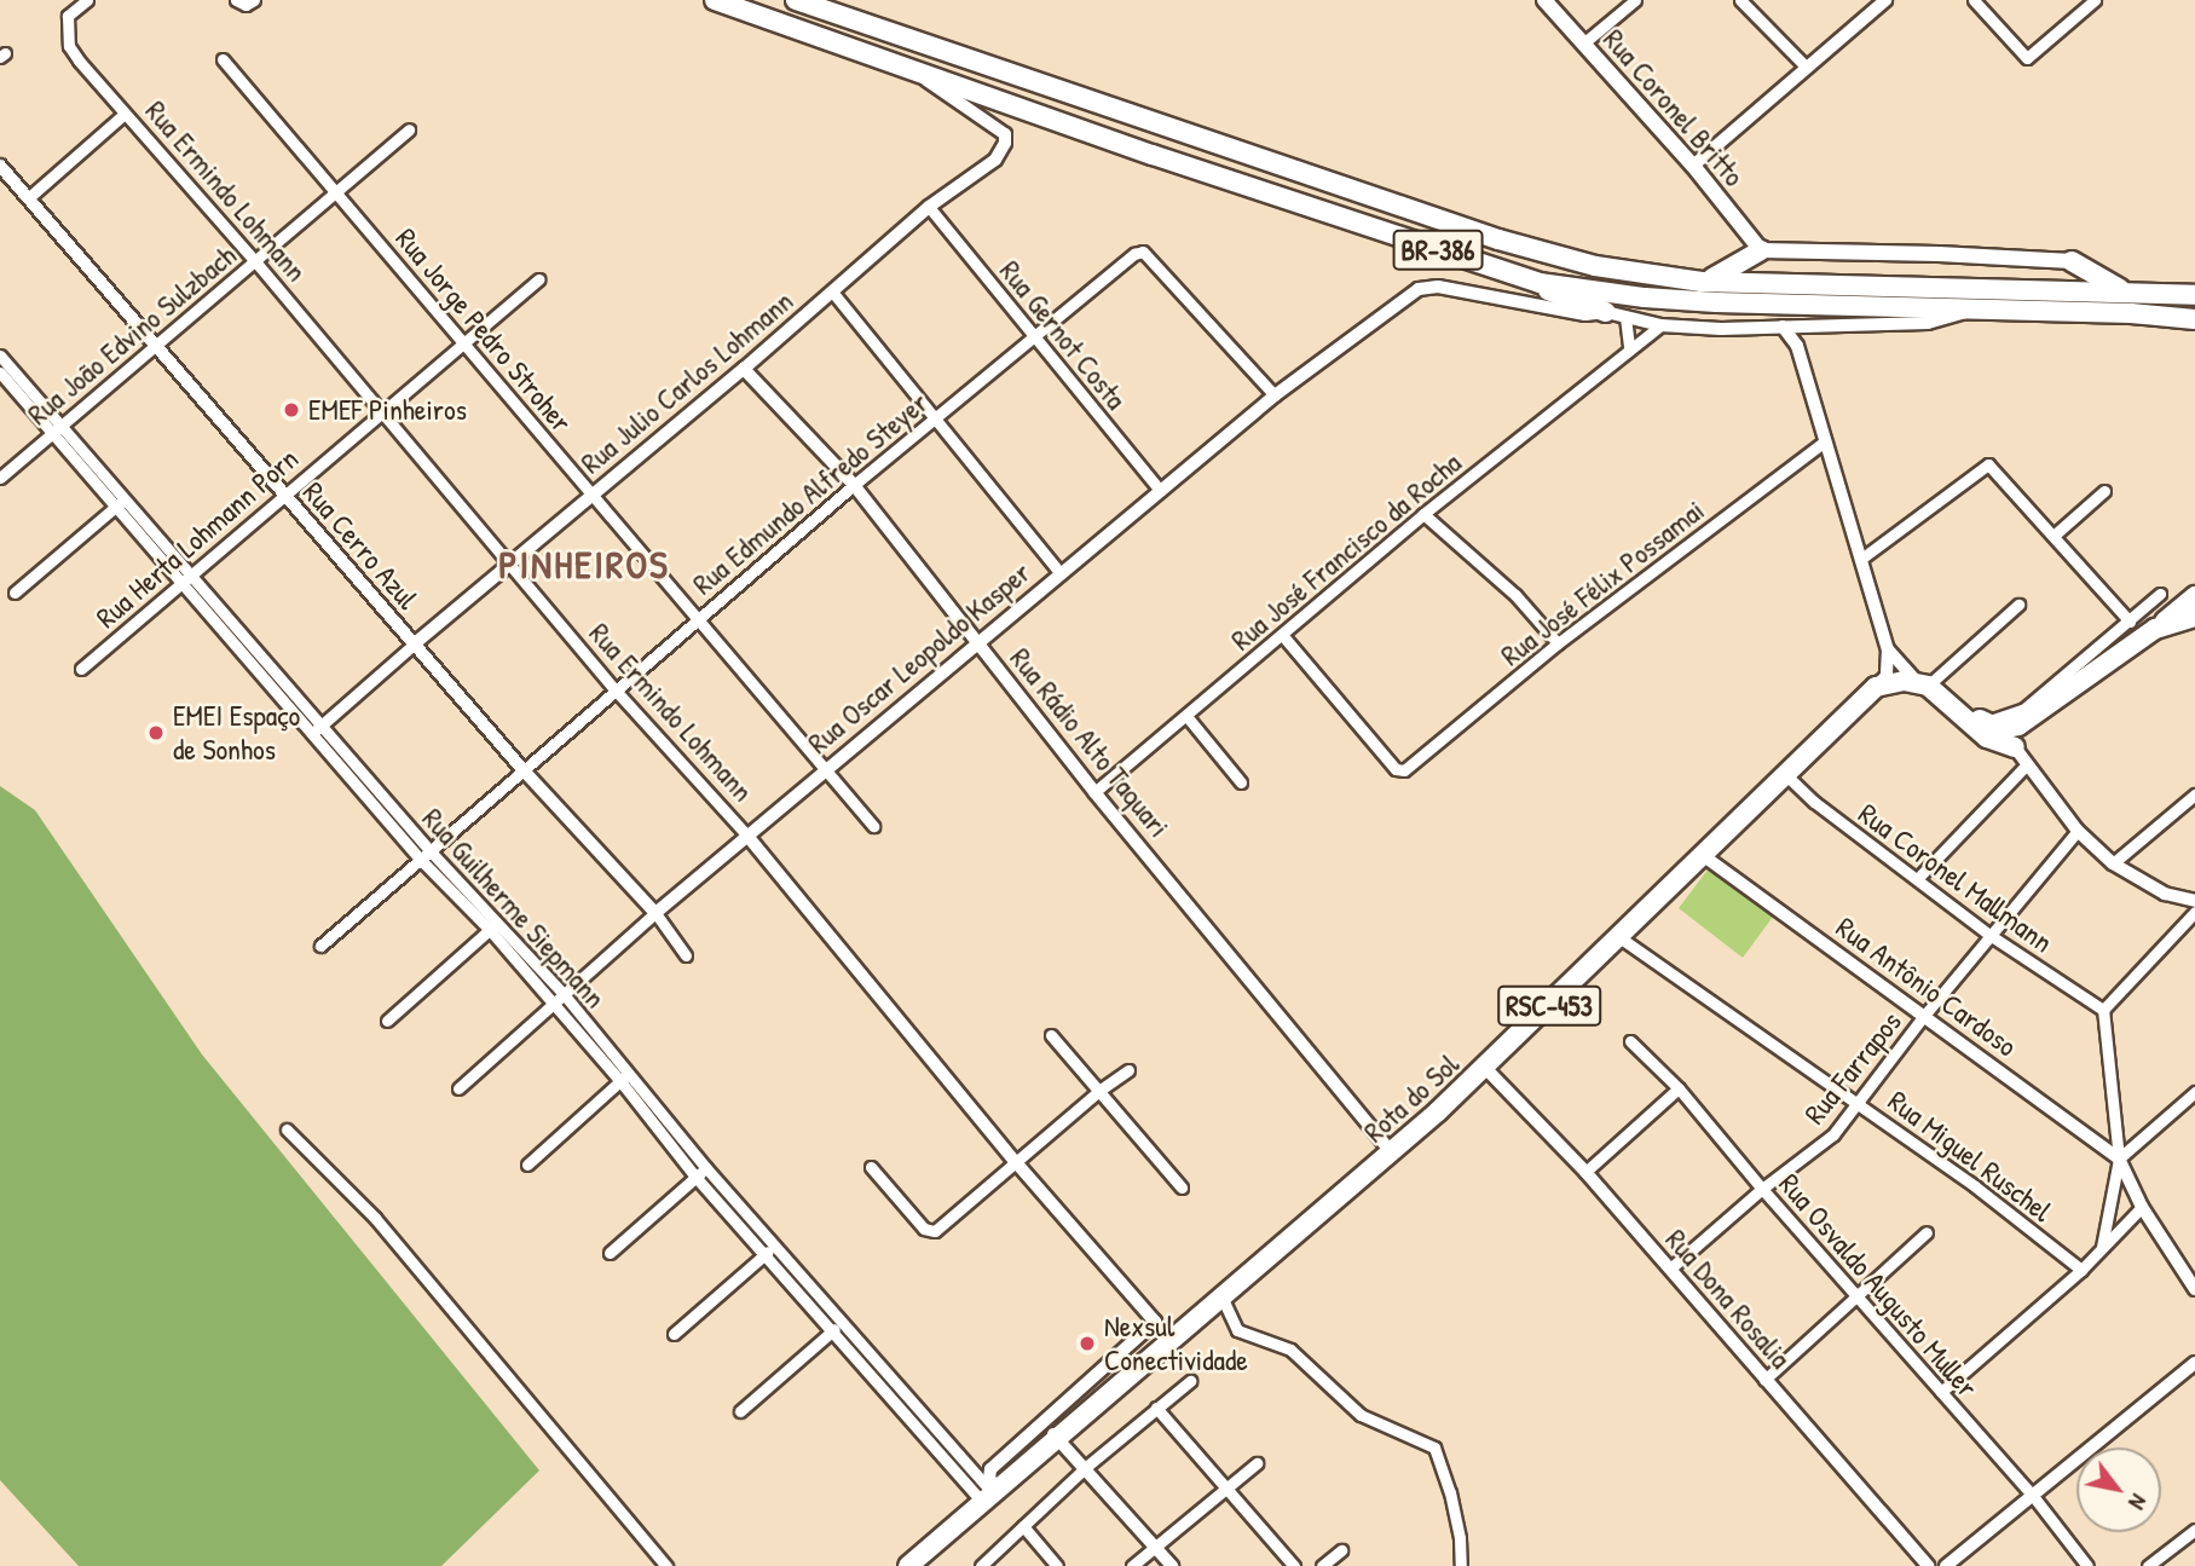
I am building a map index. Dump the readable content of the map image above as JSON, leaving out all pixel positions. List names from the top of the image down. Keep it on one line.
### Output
{"streets":{"highway":["BR-386","RSC-453","Rota do Sol"],"main road":["Rua Coronel Britto"],"street":["Rua Ermindo Lohmann","Rua Jorge Pedro Stroher","Rua João Edvino Sulzbach","Rua Gernot Costa","Rua Julio Carlos Lohmann","Rua Edmundo Alfredo Steyer","Rua Herta Lohmann Porn","Rua Cerro Azul","Rua José Francisco da Rocha","Rua José Félix Possamai","Rua Oscar Leopoldo Kasper","Rua Rádio Alto Taquari","Rua Coronel Mallmann","Rua Guilherme Siepmann","Rua Antônio Cardoso","Rua Farrapos","Rua Miguel Ruschel","Rua Osvaldo Augusto Muller","Rua Dona Rosalia"]},"crossings":[["Rua Ermindo Lohmann","Rua João Edvino Sulzbach"],["Rua Ermindo Lohmann","Rua Julio Carlos Lohmann"],["Rua Ermindo Lohmann","Rua Edmundo Alfredo Steyer"],["Rua Ermindo Lohmann","Rua Herta Lohmann Porn"],["Rua Ermindo Lohmann","Rua Oscar Leopoldo Kasper"],["BR-386","Rua Julio Carlos Lohmann"],["Rua Jorge Pedro Stroher","Rua João Edvino Sulzbach"],["Rua Jorge Pedro Stroher","Rua Julio Carlos Lohmann"],["Rua Jorge Pedro Stroher","Rua Edmundo Alfredo Steyer"],["Rua Jorge Pedro Stroher","Rua Herta Lohmann Porn"],["Rua Jorge Pedro Stroher","Rua Oscar Leopoldo Kasper"],["Rua João Edvino Sulzbach","Rua Cerro Azul"],["Rua João Edvino Sulzbach","Rua Guilherme Siepmann"],["Rua Gernot Costa","Rua Julio Carlos Lohmann"],["Rua Gernot Costa","Rua Edmundo Alfredo Steyer"],["Rua Gernot Costa","Rua Oscar Leopoldo Kasper"],["Rua Julio Carlos Lohmann","Rua Cerro Azul"],["Rua Julio Carlos Lohmann","Rua Rádio Alto Taquari"],["Rua Julio Carlos Lohmann","Rua Guilherme Siepmann"],["Rua Edmundo Alfredo Steyer","Rua Cerro Azul"],["Rua Edmundo Alfredo Steyer","Rua Oscar Leopoldo Kasper"],["Rua Edmundo Alfredo Steyer","Rua Rádio Alto Taquari"],["Rua Edmundo Alfredo Steyer","Rua Guilherme Siepmann"],["Rua Herta Lohmann Porn","Rua Cerro Azul"],["Rua Herta Lohmann Porn","Rua Guilherme Siepmann"],["Rua Cerro Azul","Rua Oscar Leopoldo Kasper"],["Rua José Francisco da Rocha","Rua José Félix Possamai"],["Rua José Francisco da Rocha","Rua Rádio Alto Taquari"],["Rua Oscar Leopoldo Kasper","Rua Rádio Alto Taquari"],["Rua Oscar Leopoldo Kasper","Rua Guilherme Siepmann"],["Rua Rádio Alto Taquari","Rota do Sol"],["Rua Coronel Mallmann","Rua Farrapos"],["Rua Coronel Mallmann","Rota do Sol"],["Rua Guilherme Siepmann","Rota do Sol"],["Rua Antônio Cardoso","Rua Farrapos"],["Rua Antônio Cardoso","Rota do Sol"],["Rua Farrapos","Rua Miguel Ruschel"],["Rua Farrapos","Rua Osvaldo Augusto Muller"],["Rua Farrapos","Rua Dona Rosalia"],["Rota do Sol","Rua Miguel Ruschel"],["Rota do Sol","Rua Dona Rosalia"]],"districts":["PINHEIROS"],"places":["EMEF Pinheiros","EMEI Espaço de Sonhos","Nexsul Conectividade"],"north":"bottom right"}
